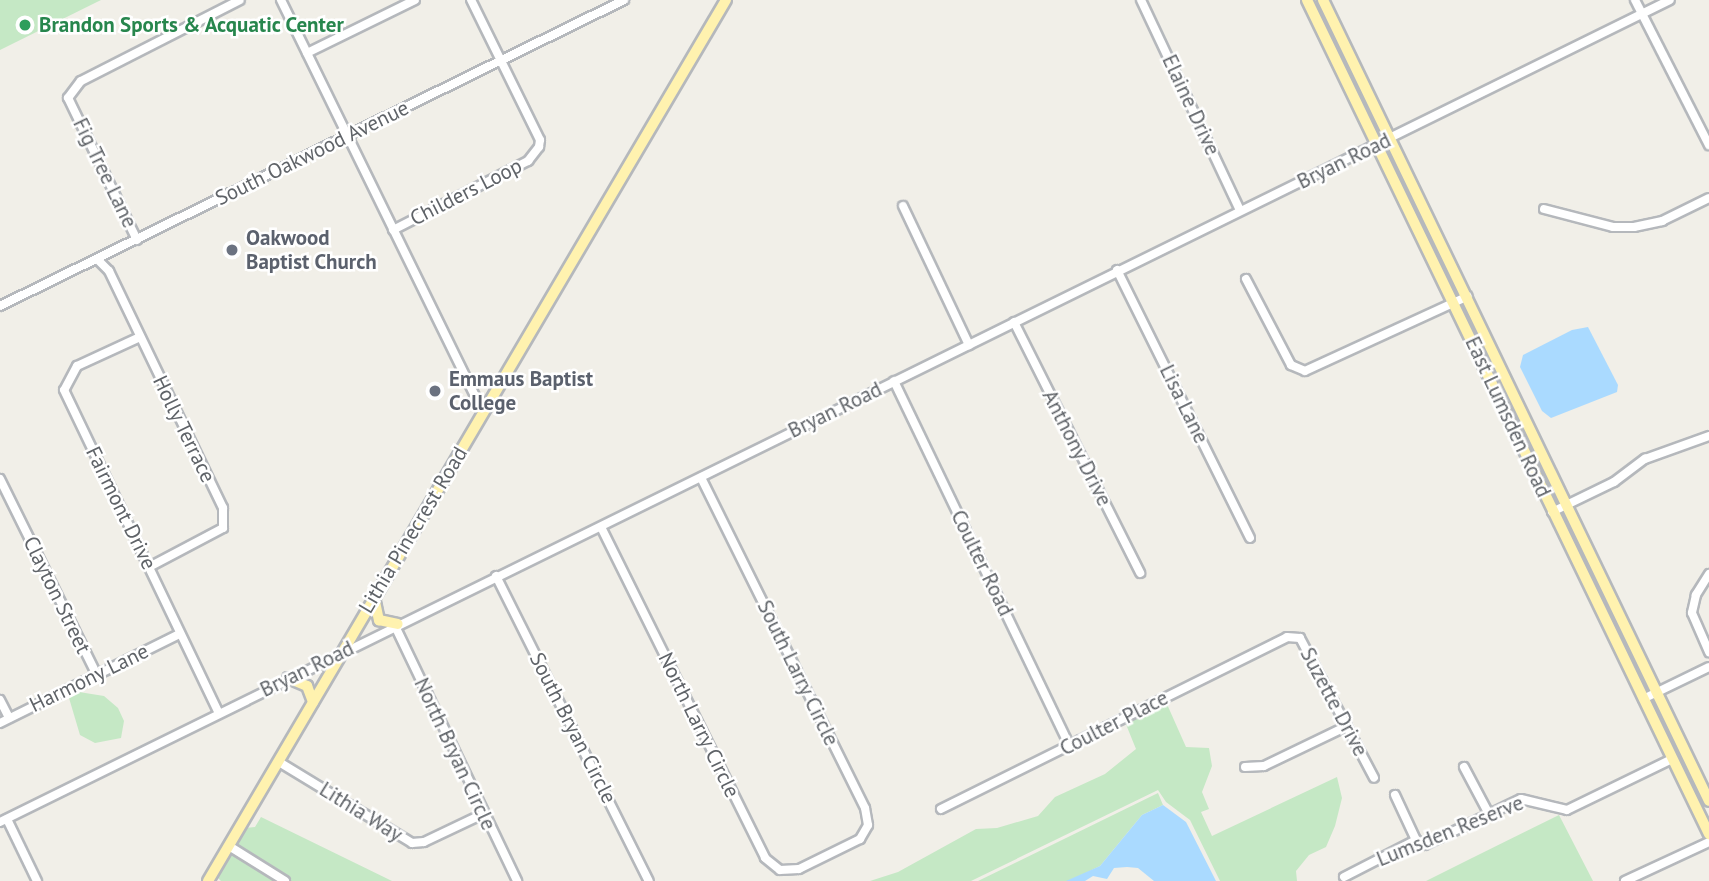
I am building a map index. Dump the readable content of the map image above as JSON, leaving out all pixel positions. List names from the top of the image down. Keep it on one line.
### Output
{"streets":{"main road":["East Lumsden Road","Lithia Pinecrest Road"],"street":["Elaine Drive","South Oakwood Avenue","Bryan Road","Fig Tree Lane","Childers Loop","Lisa Lane","Holly Terrace","Anthony Drive","Fairmont Drive","Coulter Road","Clayton Street","South Larry Circle","Harmony Lane","Suzette Drive","Coulter Place","North Larry Circle","South Bryan Circle","North Bryan Circle","Lithia Way","Lumsden Reserve"]},"crossings":[["Elaine Drive","Bryan Road"],["South Oakwood Avenue","Fig Tree Lane"],["South Oakwood Avenue","Childers Loop"],["South Oakwood Avenue","Holly Terrace"],["Bryan Road","Lisa Lane"],["Bryan Road","East Lumsden Road"],["Bryan Road","Anthony Drive"],["Bryan Road","Fairmont Drive"],["Bryan Road","Lithia Pinecrest Road"],["Bryan Road","Coulter Road"],["Bryan Road","South Larry Circle"],["Bryan Road","North Larry Circle"],["Bryan Road","South Bryan Circle"],["Bryan Road","North Bryan Circle"],["East Lumsden Road","Lumsden Reserve"],["Holly Terrace","Fairmont Drive"],["Fairmont Drive","Harmony Lane"],["Lithia Pinecrest Road","Lithia Way"],["Coulter Road","Coulter Place"],["Clayton Street","Harmony Lane"],["South Larry Circle","North Larry Circle"],["Suzette Drive","Coulter Place"],["North Bryan Circle","Lithia Way"]],"places":["Brandon Sports & Acquatic Center","Oakwood Baptist Church","Emmaus Baptist College"]}
